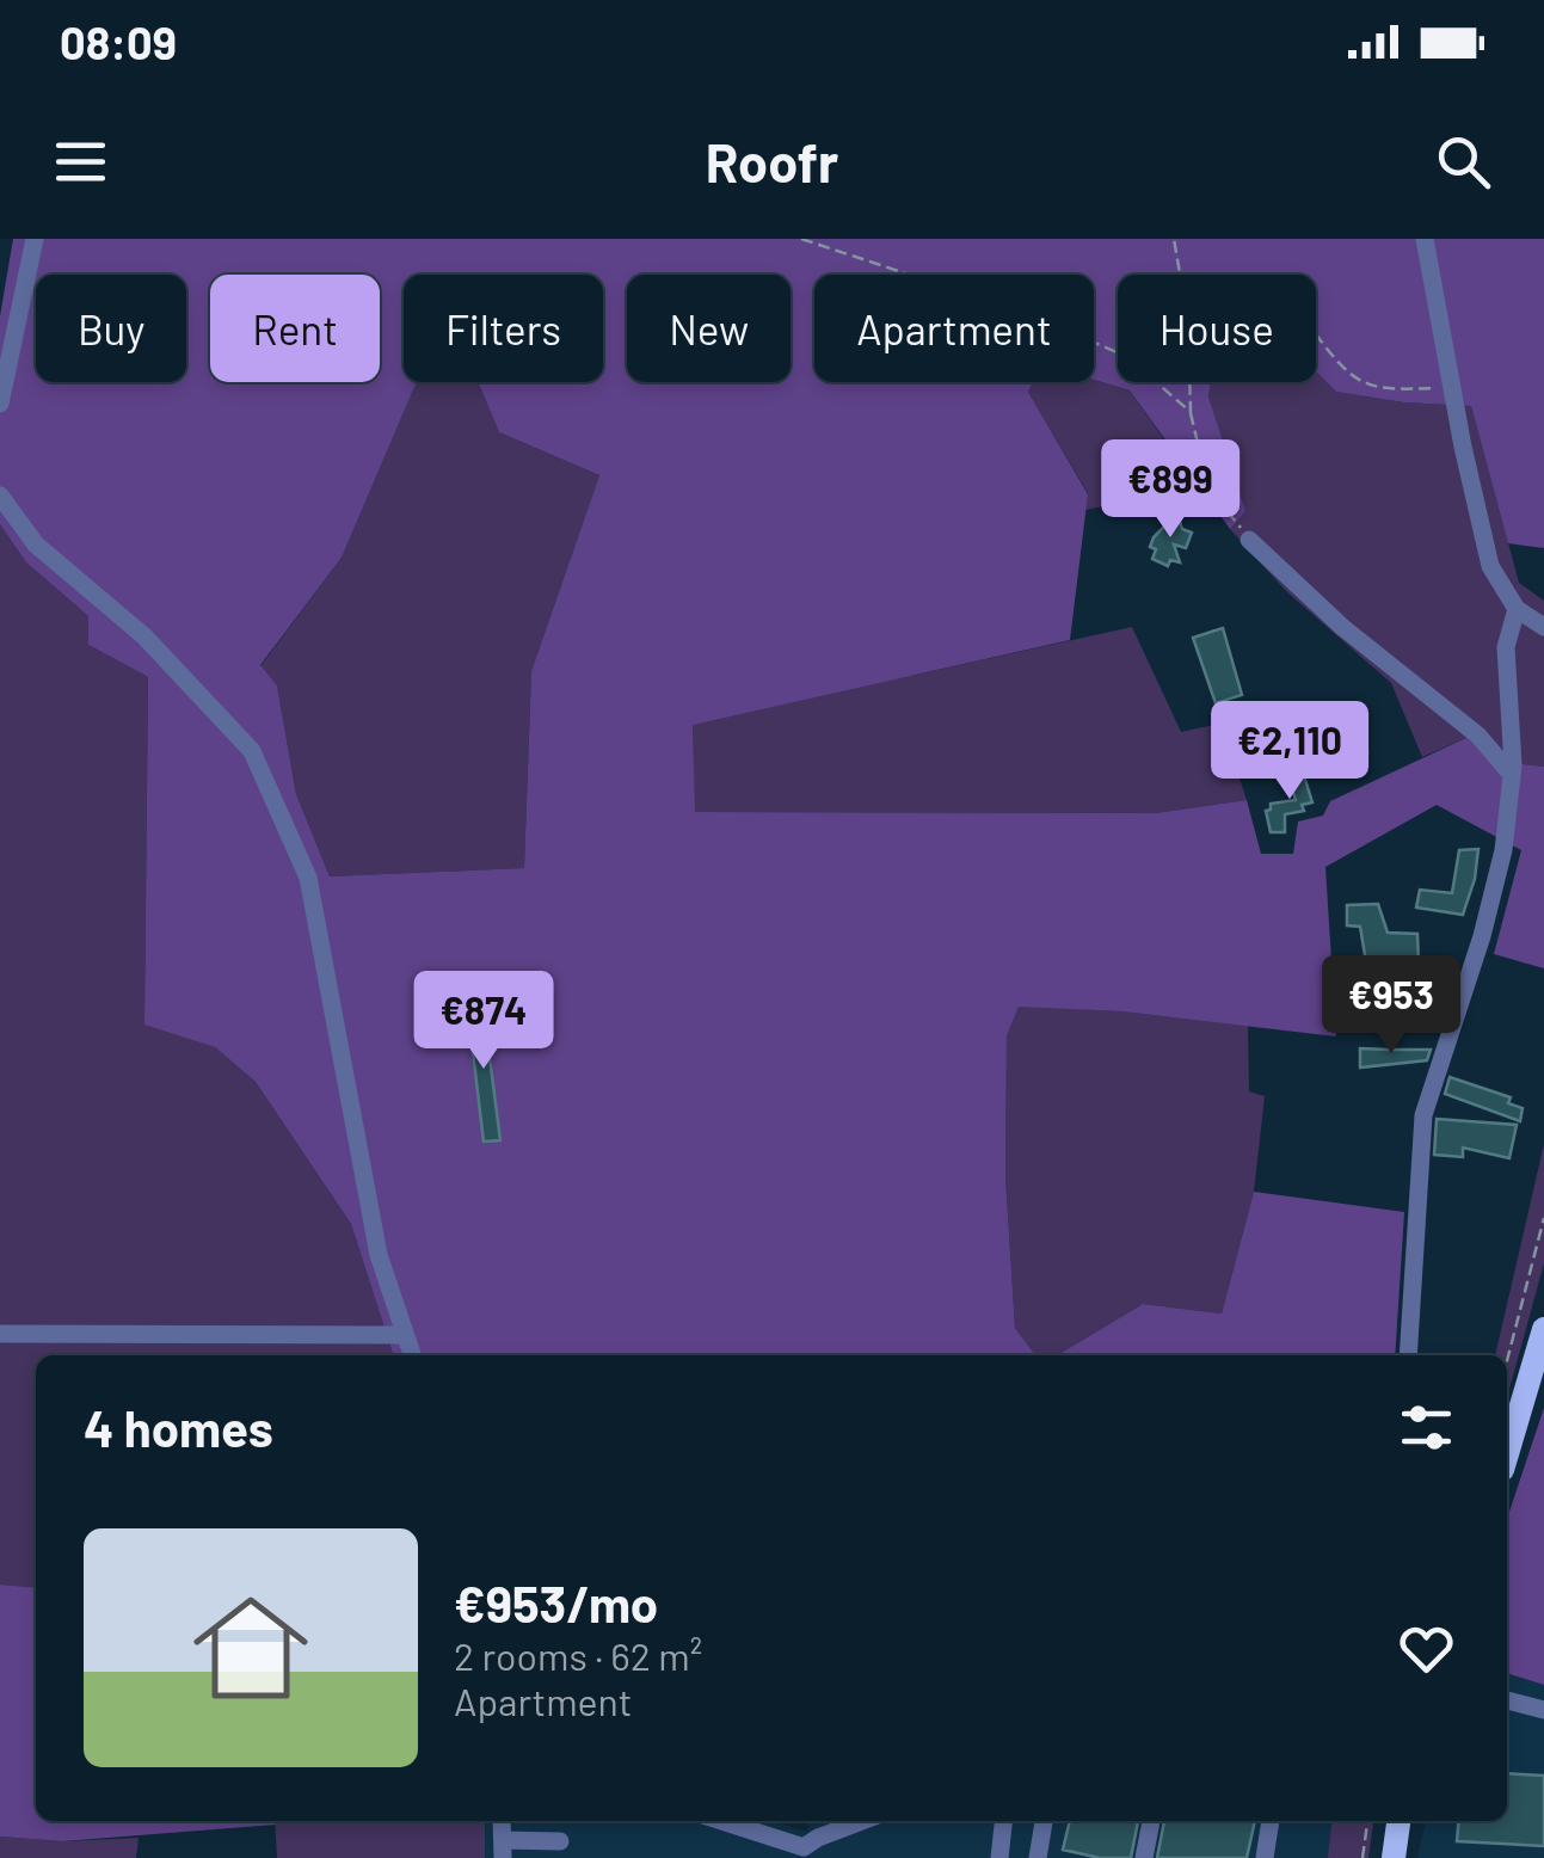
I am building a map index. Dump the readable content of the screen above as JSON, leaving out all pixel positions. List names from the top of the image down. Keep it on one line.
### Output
{"page":{"status":"08:09","header":"Roofr","chip":["Buy","Rent","Filters","New","Apartment","House"],"price":["€899","€2,110","€953","€874"],"heading":"4 homes","list":[{"name":"€953/mo","note":"2 rooms · 62 m² · Apartment"}]}}
